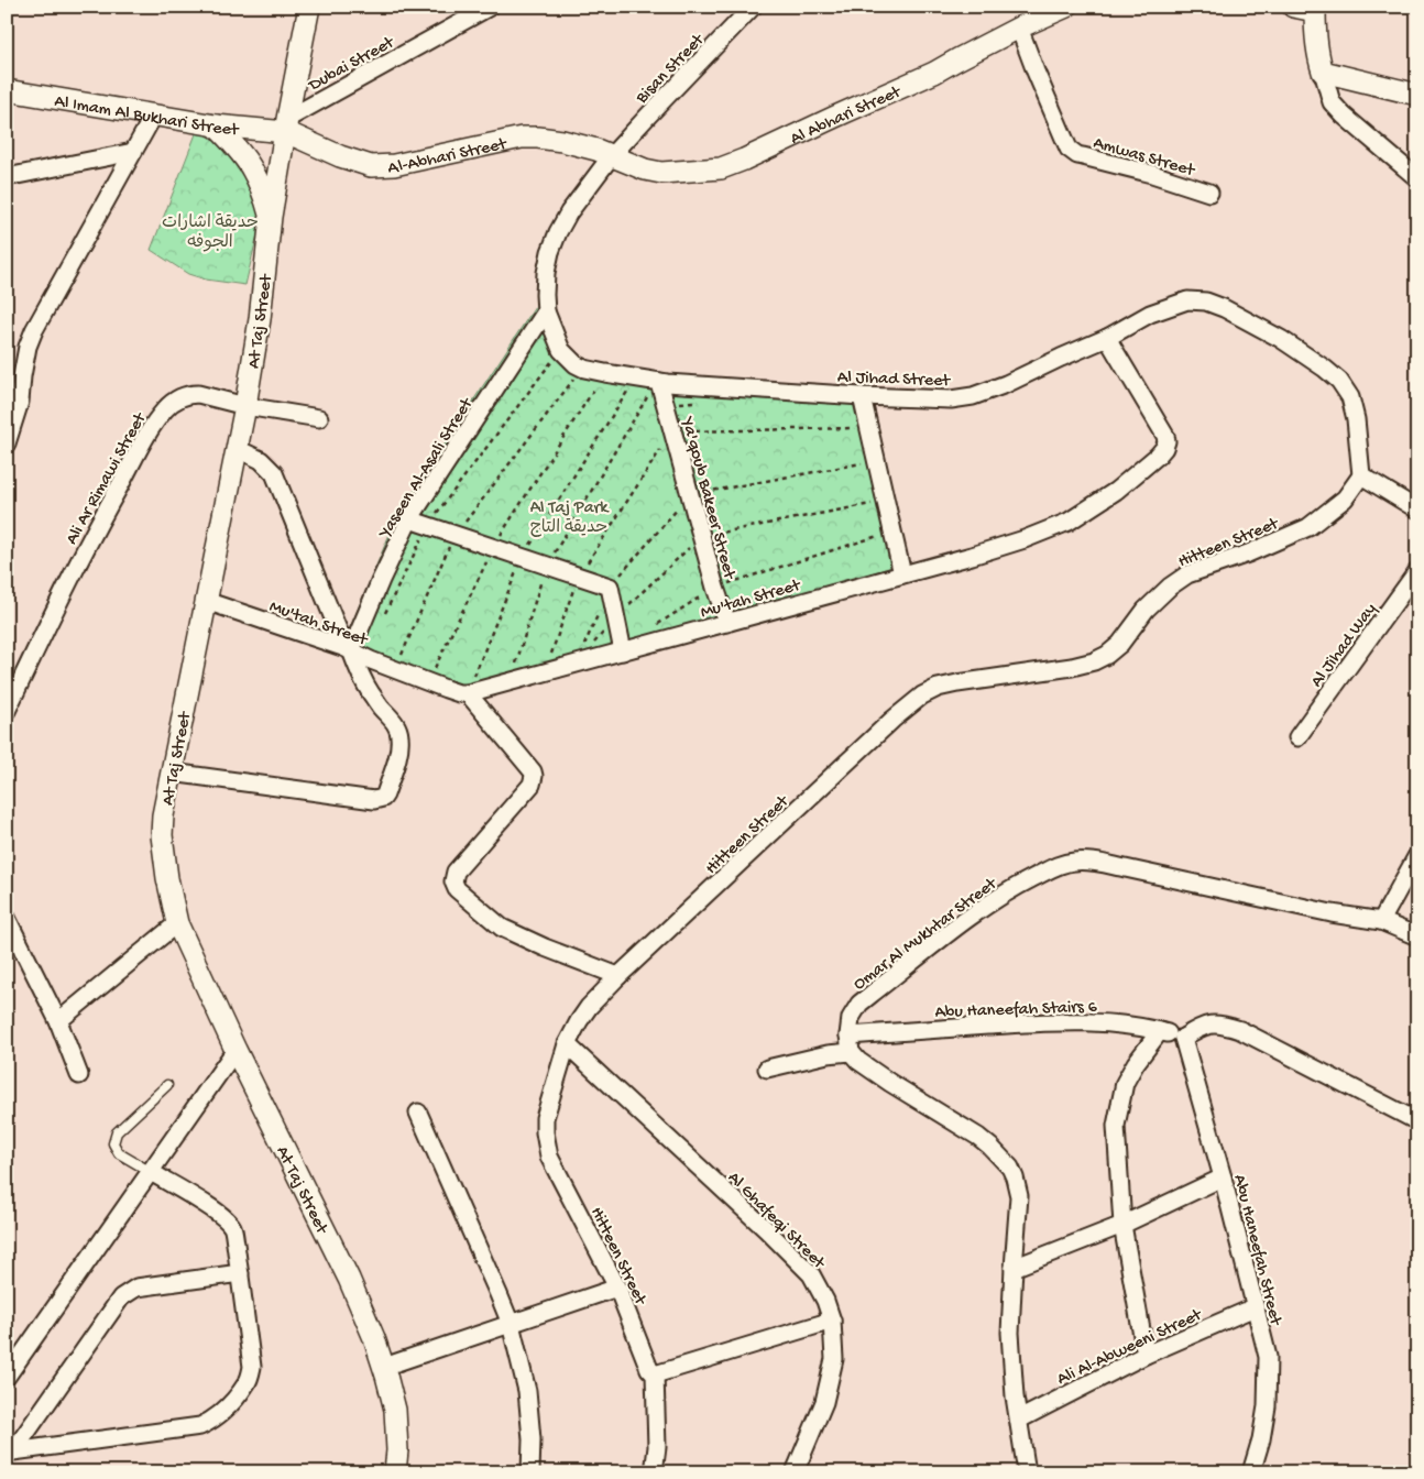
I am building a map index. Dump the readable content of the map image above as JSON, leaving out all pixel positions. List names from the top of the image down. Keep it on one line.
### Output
{"streets":{"street":["Dubai Street","Bisan Street","Al Imam Al Bukhari Street","Al Abhari Street","Al-Abhari Street","Amwas Street","At Taj Street","Al Jihad Street","Yaseen Al-Asali Street","Ali Ar Rimawi Street","Ya'qoub Bakeer Street","Hitteen Street","Mu'tah Street","Al Jihad Way","Omar Al Mukhtar Street","Abu Haneefah Stairs 6","Al Ghafeqi Street","Abu Haneefah Street","Ali Al-Abweeni Street"]},"crossings":[["Dubai Street","Al Imam Al Bukhari Street"],["Dubai Street","Al-Abhari Street"],["Dubai Street","At Taj Street"],["Bisan Street","Al Abhari Street"],["Bisan Street","Al-Abhari Street"],["Bisan Street","Al Jihad Street"],["Al Imam Al Bukhari Street","Al-Abhari Street"],["Al Imam Al Bukhari Street","At Taj Street"],["Al Abhari Street","Al-Abhari Street"],["Al Abhari Street","Amwas Street"],["Al Abhari Street","Al Jihad Street"],["Al-Abhari Street","At Taj Street"],["Al-Abhari Street","Al Jihad Street"],["At Taj Street","Ali Ar Rimawi Street"],["At Taj Street","Mu'tah Street"],["Al Jihad Street","Yaseen Al-Asali Street"],["Al Jihad Street","Ya'qoub Bakeer Street"],["Al Jihad Street","Hitteen Street"],["Al Jihad Street","Mu'tah Street"],["Yaseen Al-Asali Street","Mu'tah Street"],["Ya'qoub Bakeer Street","Mu'tah Street"],["Hitteen Street","Al Ghafeqi Street"],["Omar Al Mukhtar Street","Abu Haneefah Stairs 6"],["Abu Haneefah Stairs 6","Abu Haneefah Street"],["Abu Haneefah Street","Ali Al-Abweeni Street"]],"parks":["حديقة اشارات الجوفه","Al Taj Park حديقة التاج"]}
